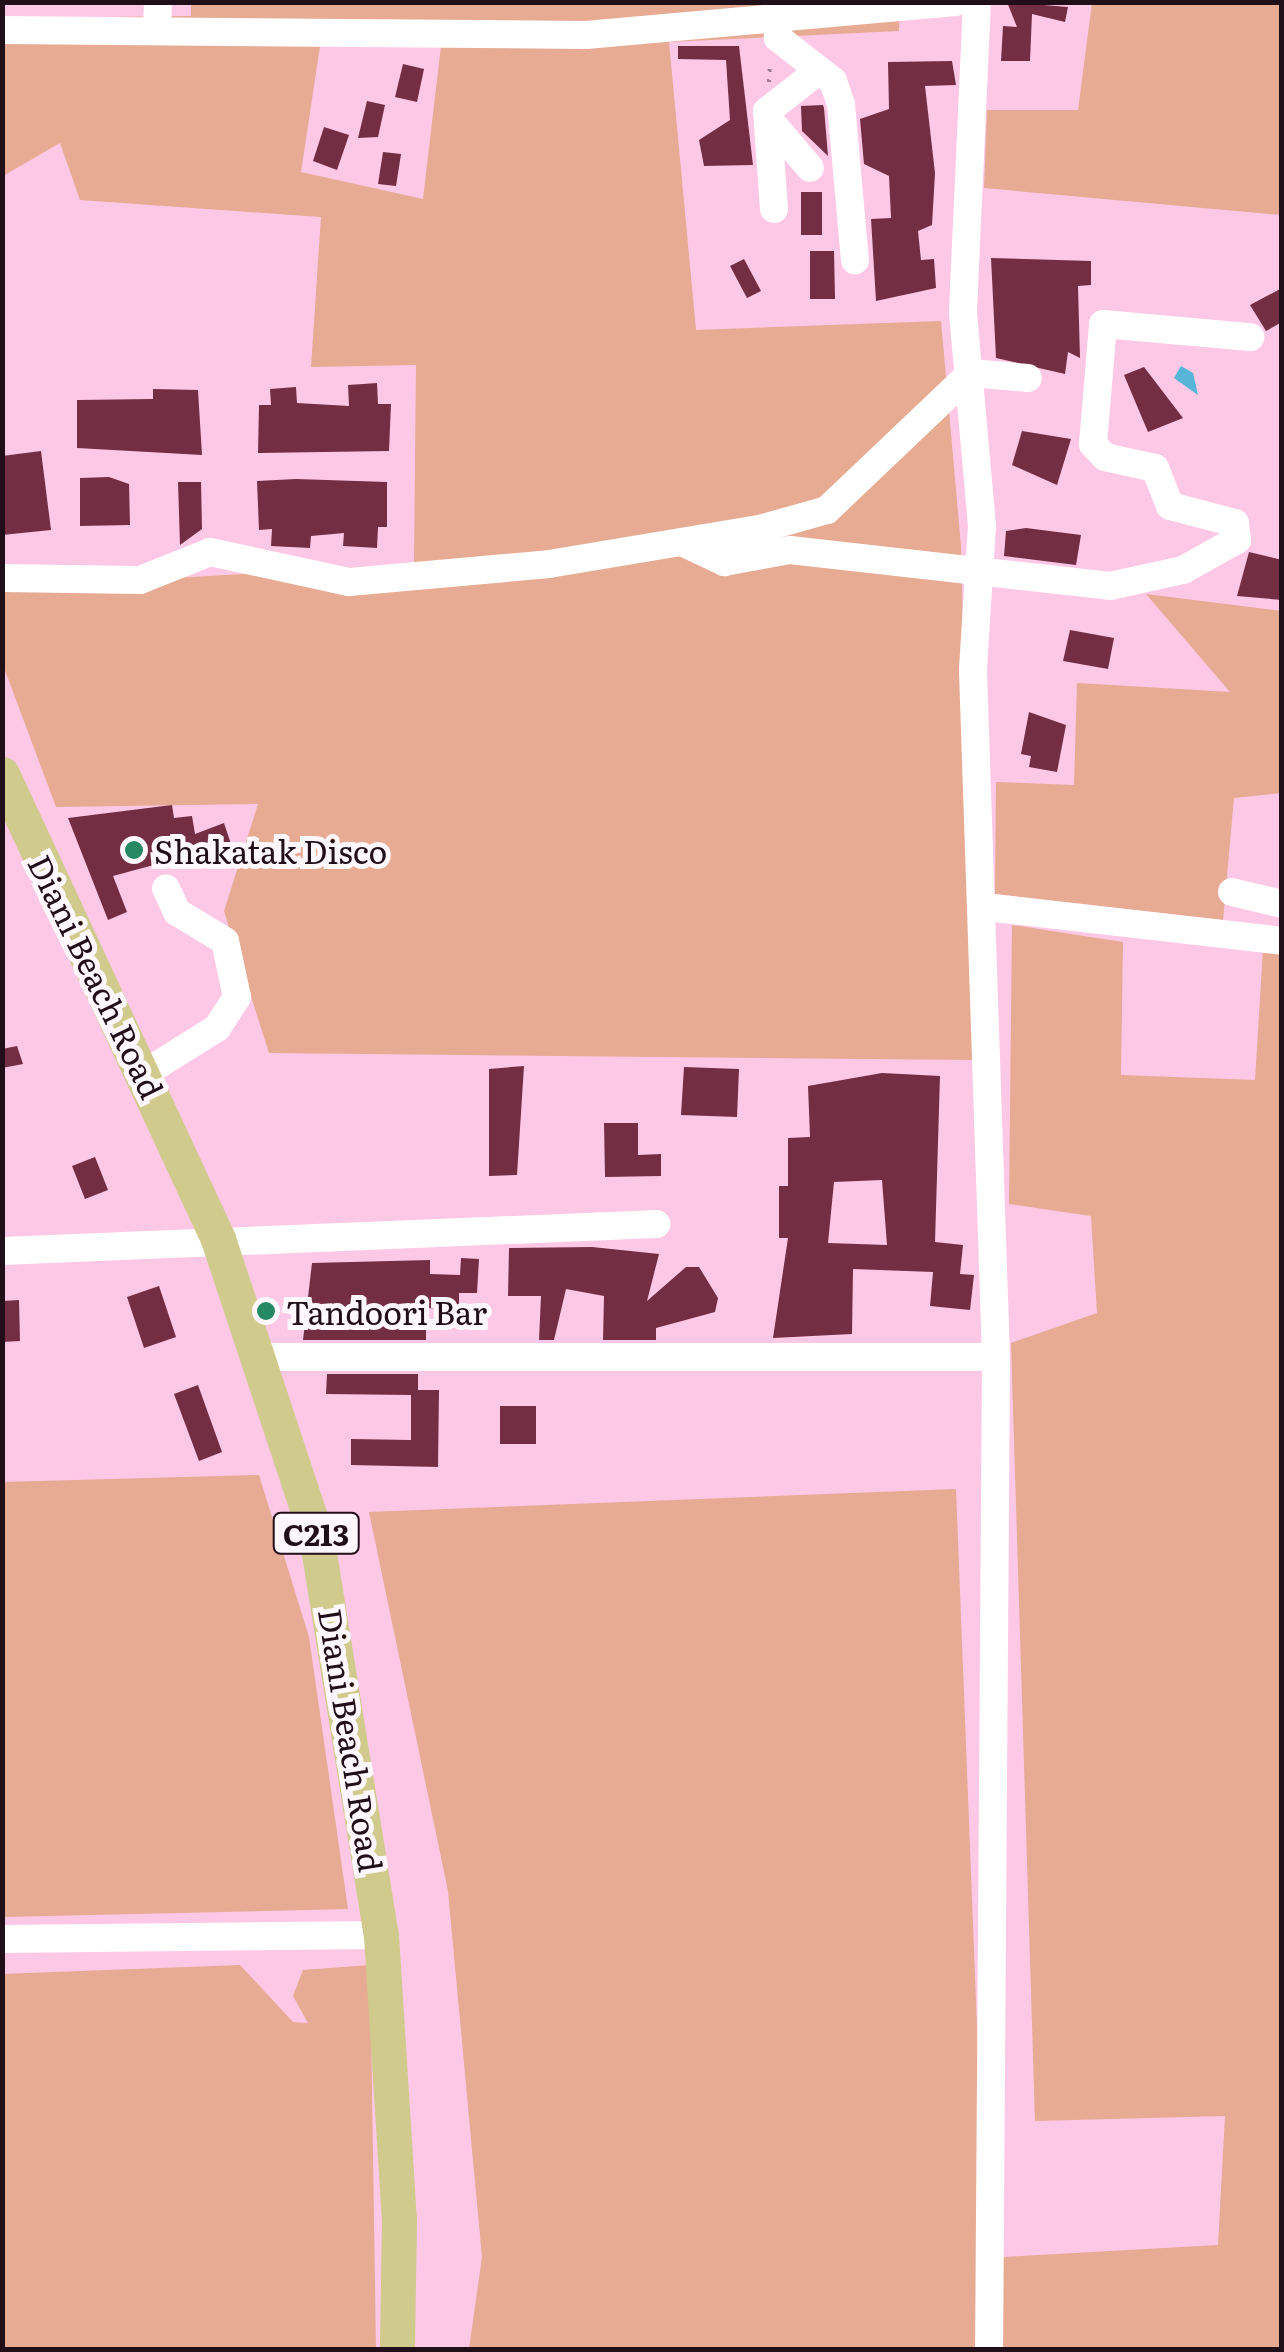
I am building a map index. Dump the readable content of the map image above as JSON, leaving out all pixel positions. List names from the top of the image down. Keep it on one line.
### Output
{"streets":{"main road":["Diani Beach Road","C213"]},"places":["Shakatak Disco","Tandoori Bar"]}
